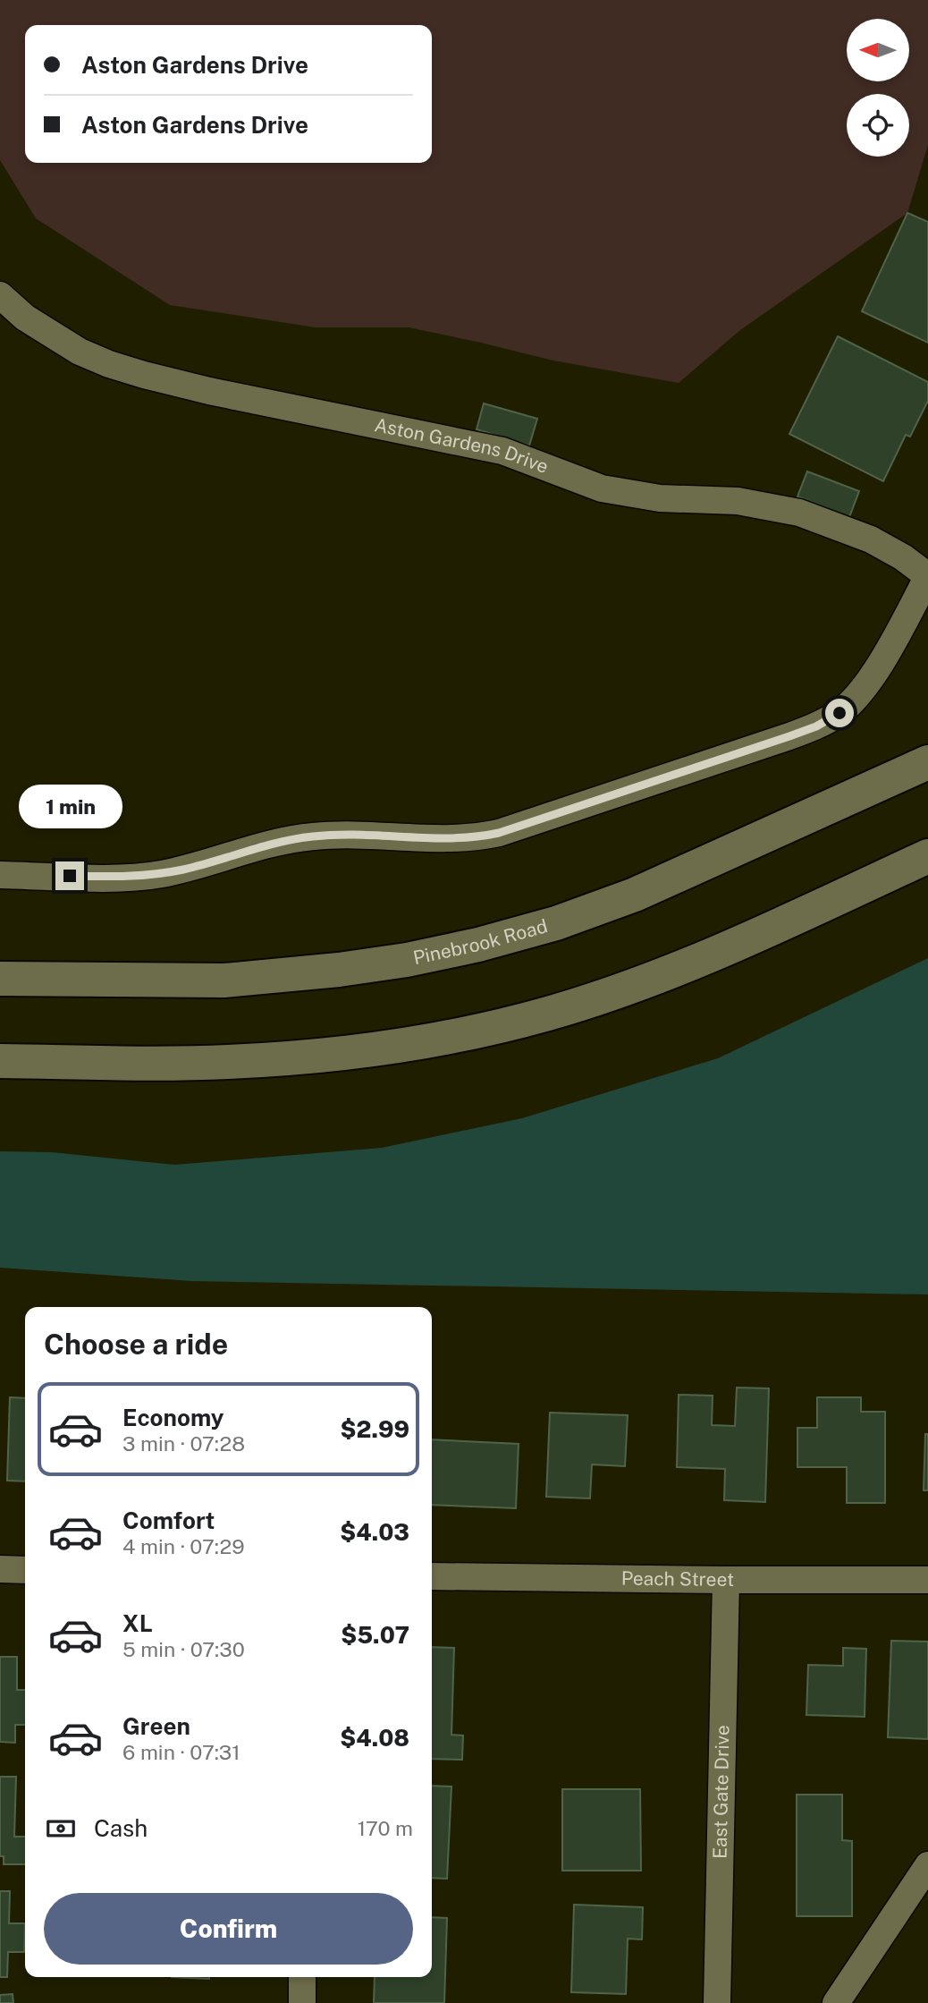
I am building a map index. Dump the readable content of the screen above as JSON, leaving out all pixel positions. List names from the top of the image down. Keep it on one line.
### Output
{"streets":{"street":["Aston Gardens Drive","Pinebrook Road","Peach Street","East Gate Drive"]},"crossings":[["Peach Street","East Gate Drive"]],"north":"left","page":{"banner":["Aston Gardens Drive","Aston Gardens Drive"],"bubble":"1 min","heading":"Choose a ride","list":[{"name":"Economy","note":"3 min · 07:28","value":"$2.99"},{"name":"Comfort","note":"4 min · 07:29","value":"$4.03"},{"name":"XL","note":"5 min · 07:30","value":"$5.07"},{"name":"Green","note":"6 min · 07:31","value":"$4.08"}],"pay":["Cash","170 m"],"buttons":"Confirm"}}
